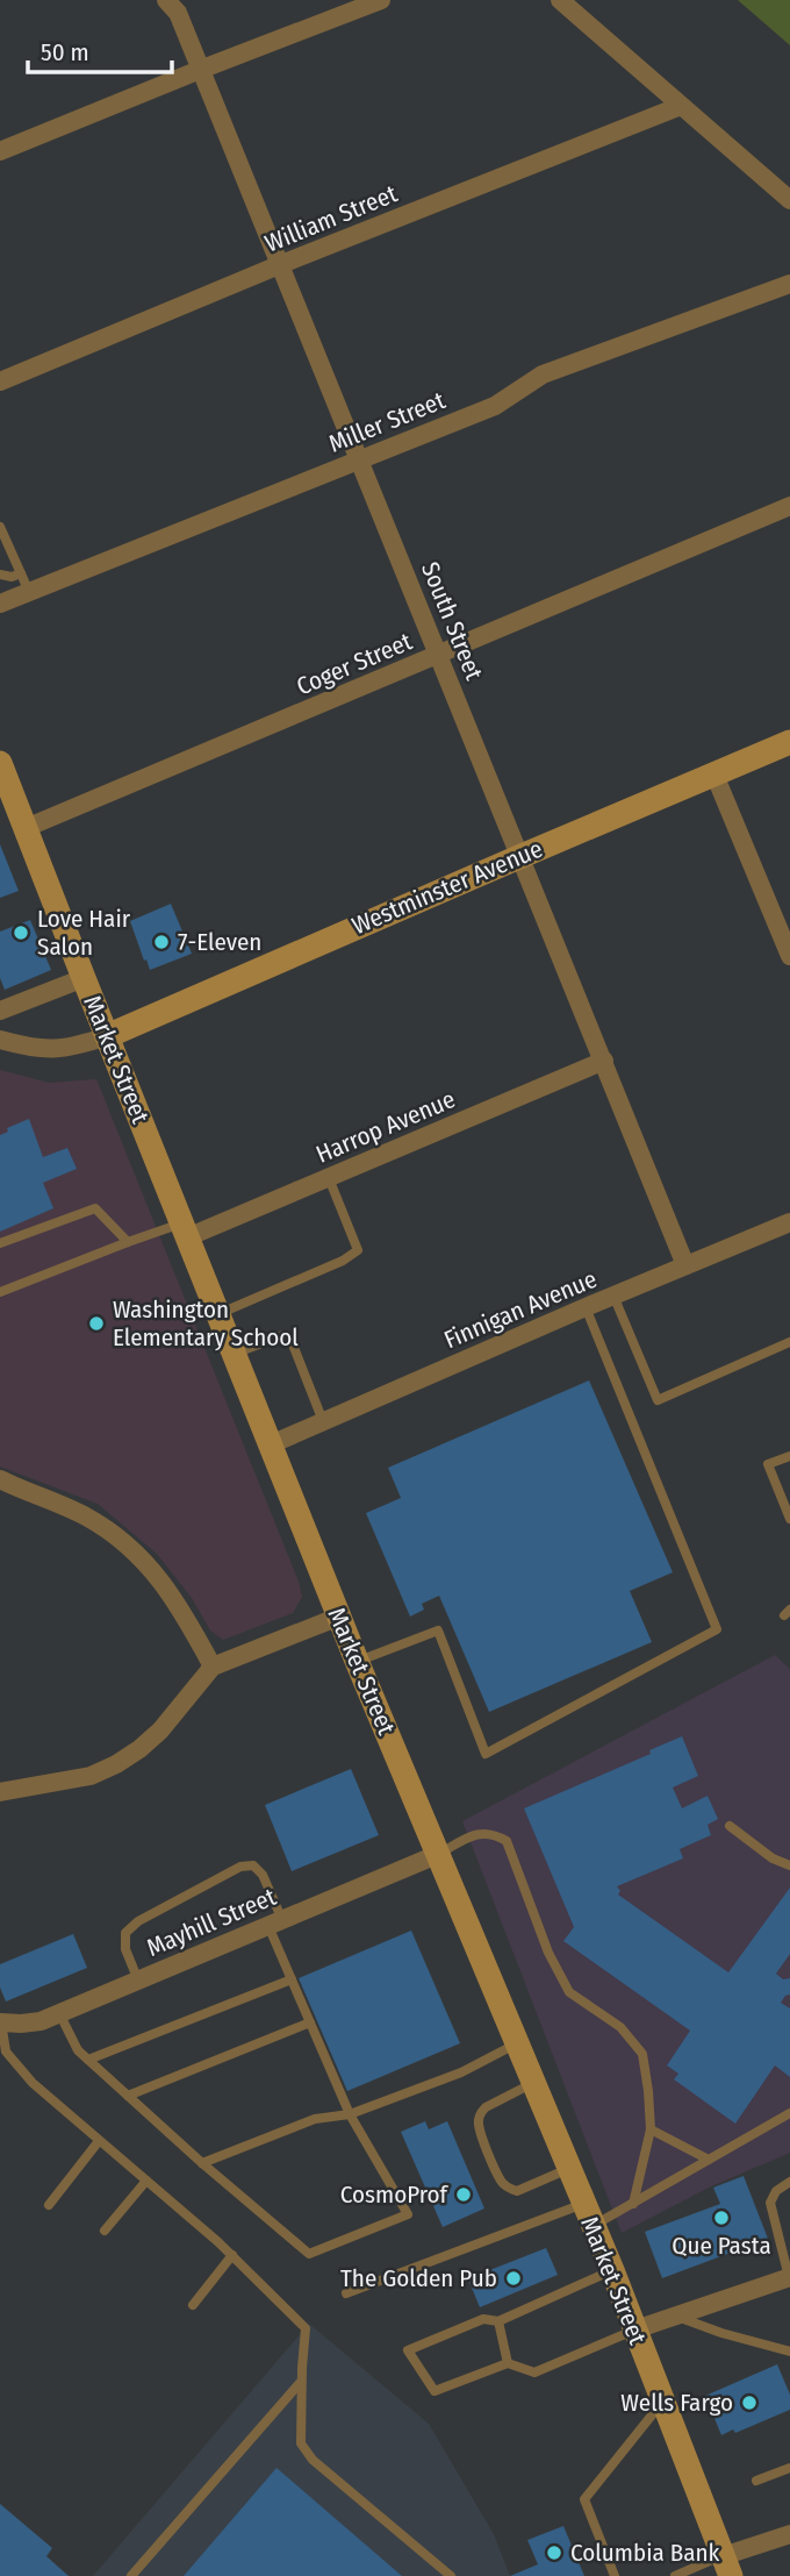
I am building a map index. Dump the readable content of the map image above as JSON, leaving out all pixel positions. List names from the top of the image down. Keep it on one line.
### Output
{"streets":{"main road":["Westminster Avenue","Market Street"],"street":["William Street","Miller Street","South Street","Coger Street","Harrop Avenue","Finnigan Avenue","Mayhill Street"]},"crossings":[["William Street","South Street"],["Miller Street","South Street"],["South Street","Coger Street"],["South Street","Westminster Avenue"],["South Street","Harrop Avenue"],["South Street","Finnigan Avenue"],["Coger Street","Market Street"],["Westminster Avenue","Market Street"],["Market Street","Harrop Avenue"],["Market Street","Finnigan Avenue"],["Market Street","Mayhill Street"]],"places":["Love Hair Salon","7-Eleven","Washington Elementary School","CosmoProf","Que Pasta","The Golden Pub","Wells Fargo","Columbia Bank"],"scale_bar":"50 m"}
